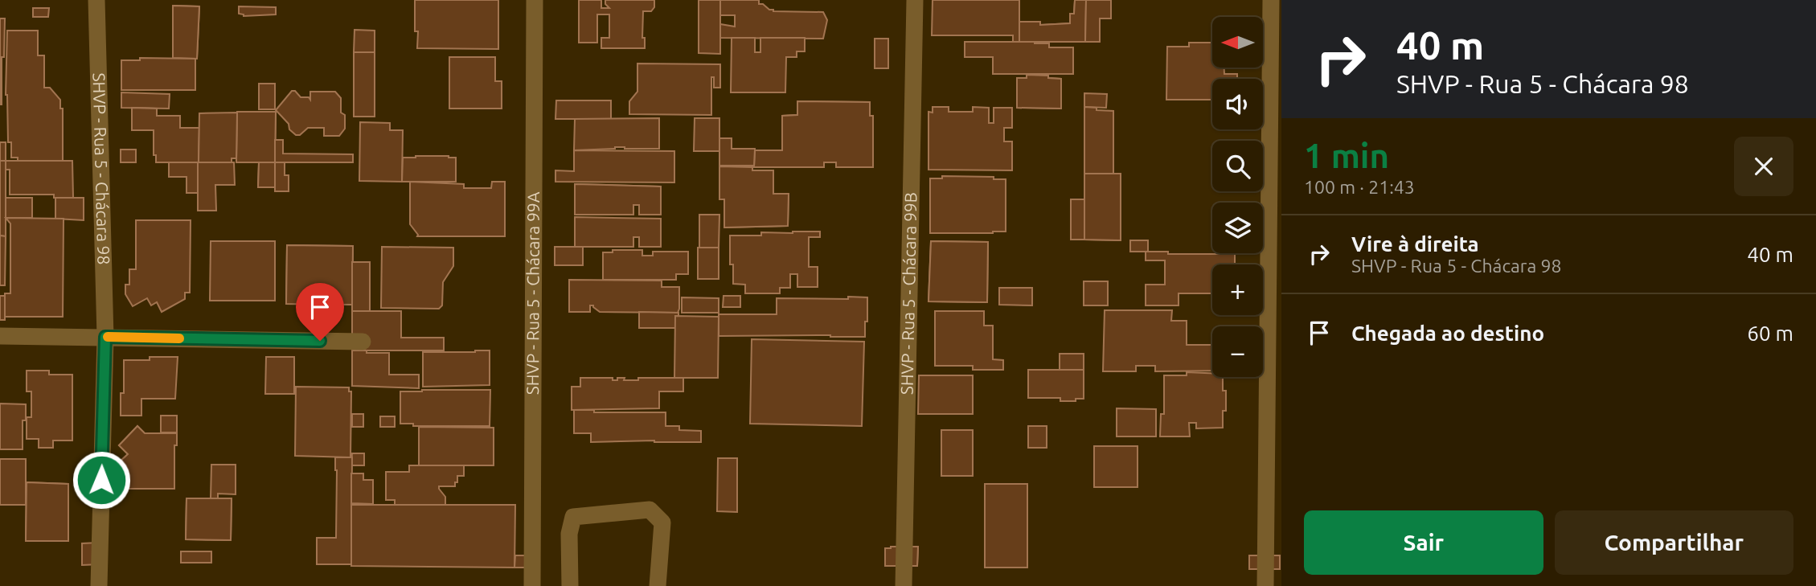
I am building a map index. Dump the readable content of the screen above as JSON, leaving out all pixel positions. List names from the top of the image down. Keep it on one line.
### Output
{"streets":{"street":["SHVP - Rua 5 - Chácara 98","SHVP - Rua 5 - Chácara 99A","SHVP - Rua 5 - Chácara 99B"]},"north":"left","page":{"turn":["40 m","SHVP - Rua 5 - Chácara 98"],"map_buttons":["+","−"],"heading":["1 min","100 m · 21:43"],"list":[{"name":"Vire à direita","note":"SHVP - Rua 5 - Chácara 98","value":"40 m"},{"name":"Chegada ao destino","value":"60 m"}],"buttons":["Sair","Compartilhar"]}}
